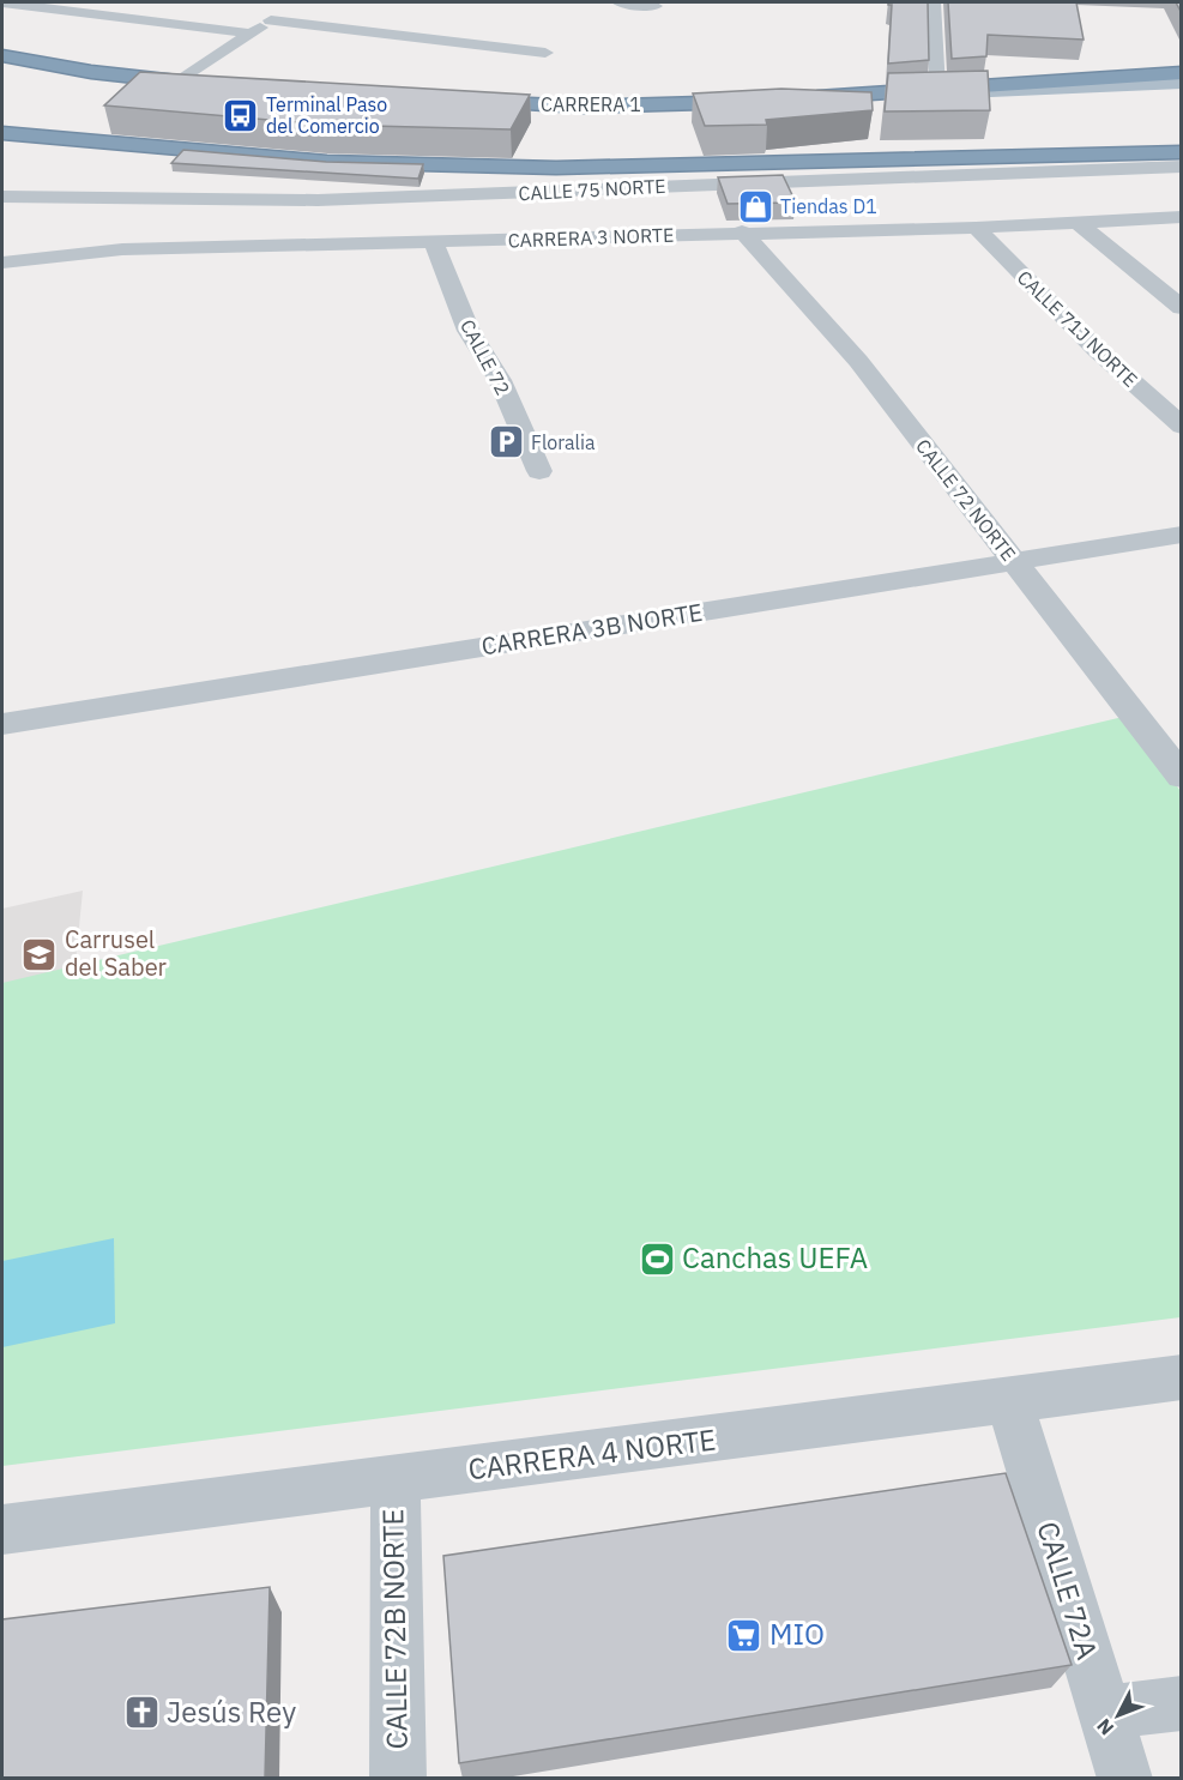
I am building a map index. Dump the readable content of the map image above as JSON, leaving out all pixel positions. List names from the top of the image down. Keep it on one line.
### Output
{"streets":{"highway":["CARRERA 1"],"street":["CALLE 75 NORTE","CARRERA 3 NORTE","CALLE 71J NORTE","CALLE 72","CALLE 72 NORTE","CARRERA 3B NORTE","CARRERA 4 NORTE","CALLE 72A","CALLE 72B NORTE"]},"crossings":[["CARRERA 3 NORTE","CALLE 71J NORTE"],["CARRERA 3 NORTE","CALLE 72"],["CARRERA 3 NORTE","CALLE 72 NORTE"],["CALLE 72 NORTE","CARRERA 3B NORTE"],["CARRERA 4 NORTE","CALLE 72A"],["CARRERA 4 NORTE","CALLE 72B NORTE"]],"places":{"bus stop":["Terminal Paso del Comercio"],"shop":["Tiendas D1"],"parking":["Floralia"],"school or university":["Carrusel del Saber"],"sports":["Canchas UEFA"],"supermarket":["MIO"],"church":["Jesús Rey"]},"north":"bottom left"}
